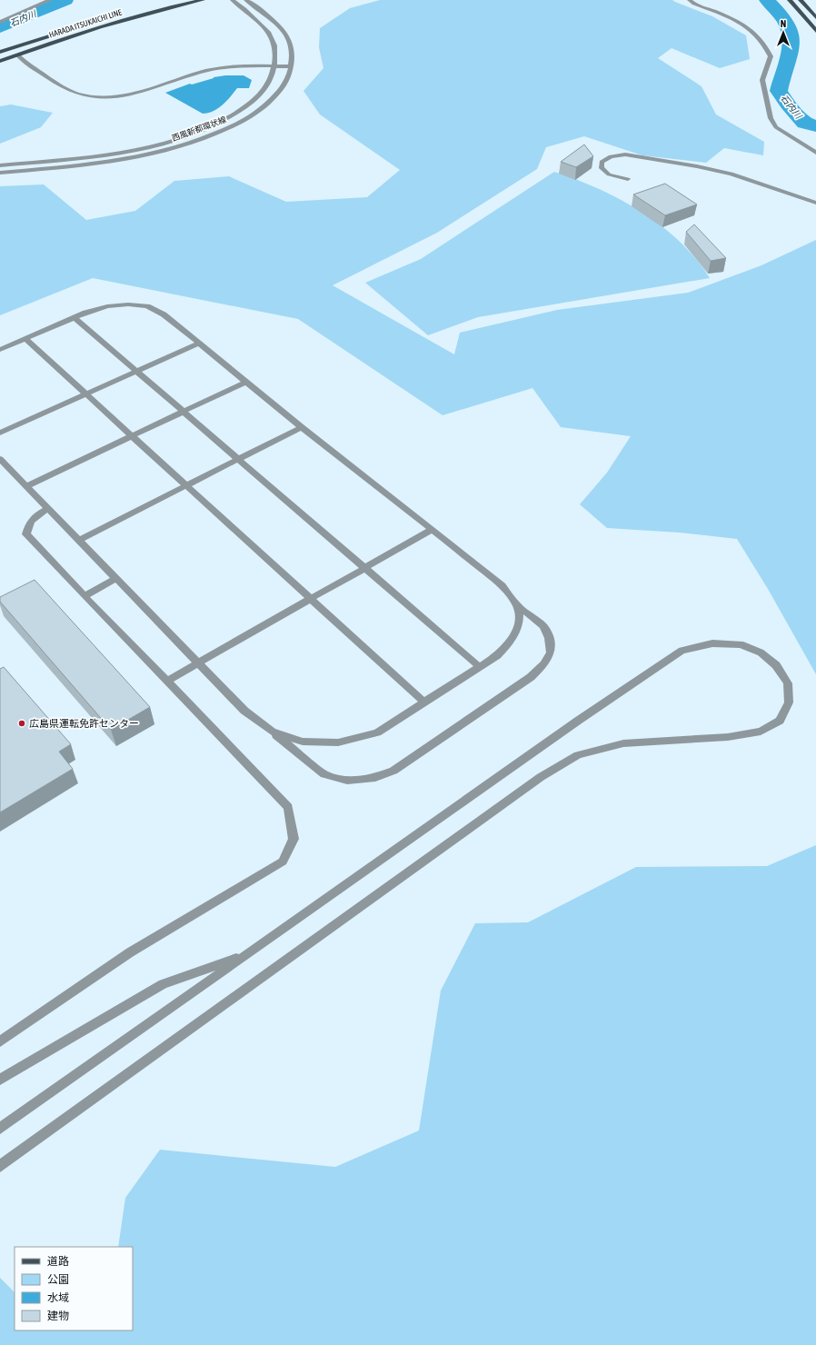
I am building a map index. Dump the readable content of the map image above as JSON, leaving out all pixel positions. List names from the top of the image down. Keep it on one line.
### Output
{"streets":{"main road":["HARADA ITSUKAICHI LINE"],"street":["西風新都環状線"]},"water":["石内川"],"places":["広島県運転免許センター"],"legend":["道路","公園","水域","建物"],"north":"top"}
